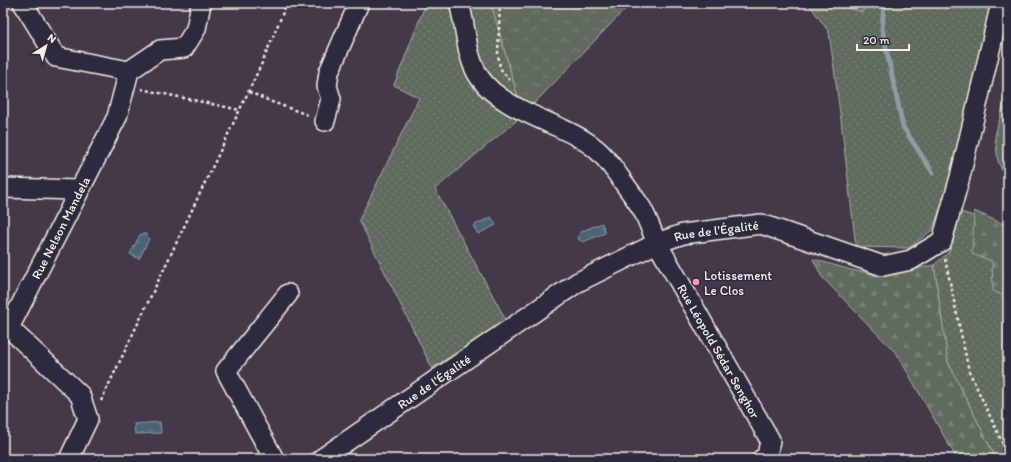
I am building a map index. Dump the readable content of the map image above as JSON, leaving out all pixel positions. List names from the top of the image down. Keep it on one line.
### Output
{"streets":{"street":["Rue Nelson Mandela","Rue de l'Égalité","Rue Léopold Sédar Senghor"]},"crossings":[["Rue de l'Égalité","Rue Léopold Sédar Senghor"]],"places":["Lotissement Le Clos"],"scale_bar":"20 m","north":"top right"}
